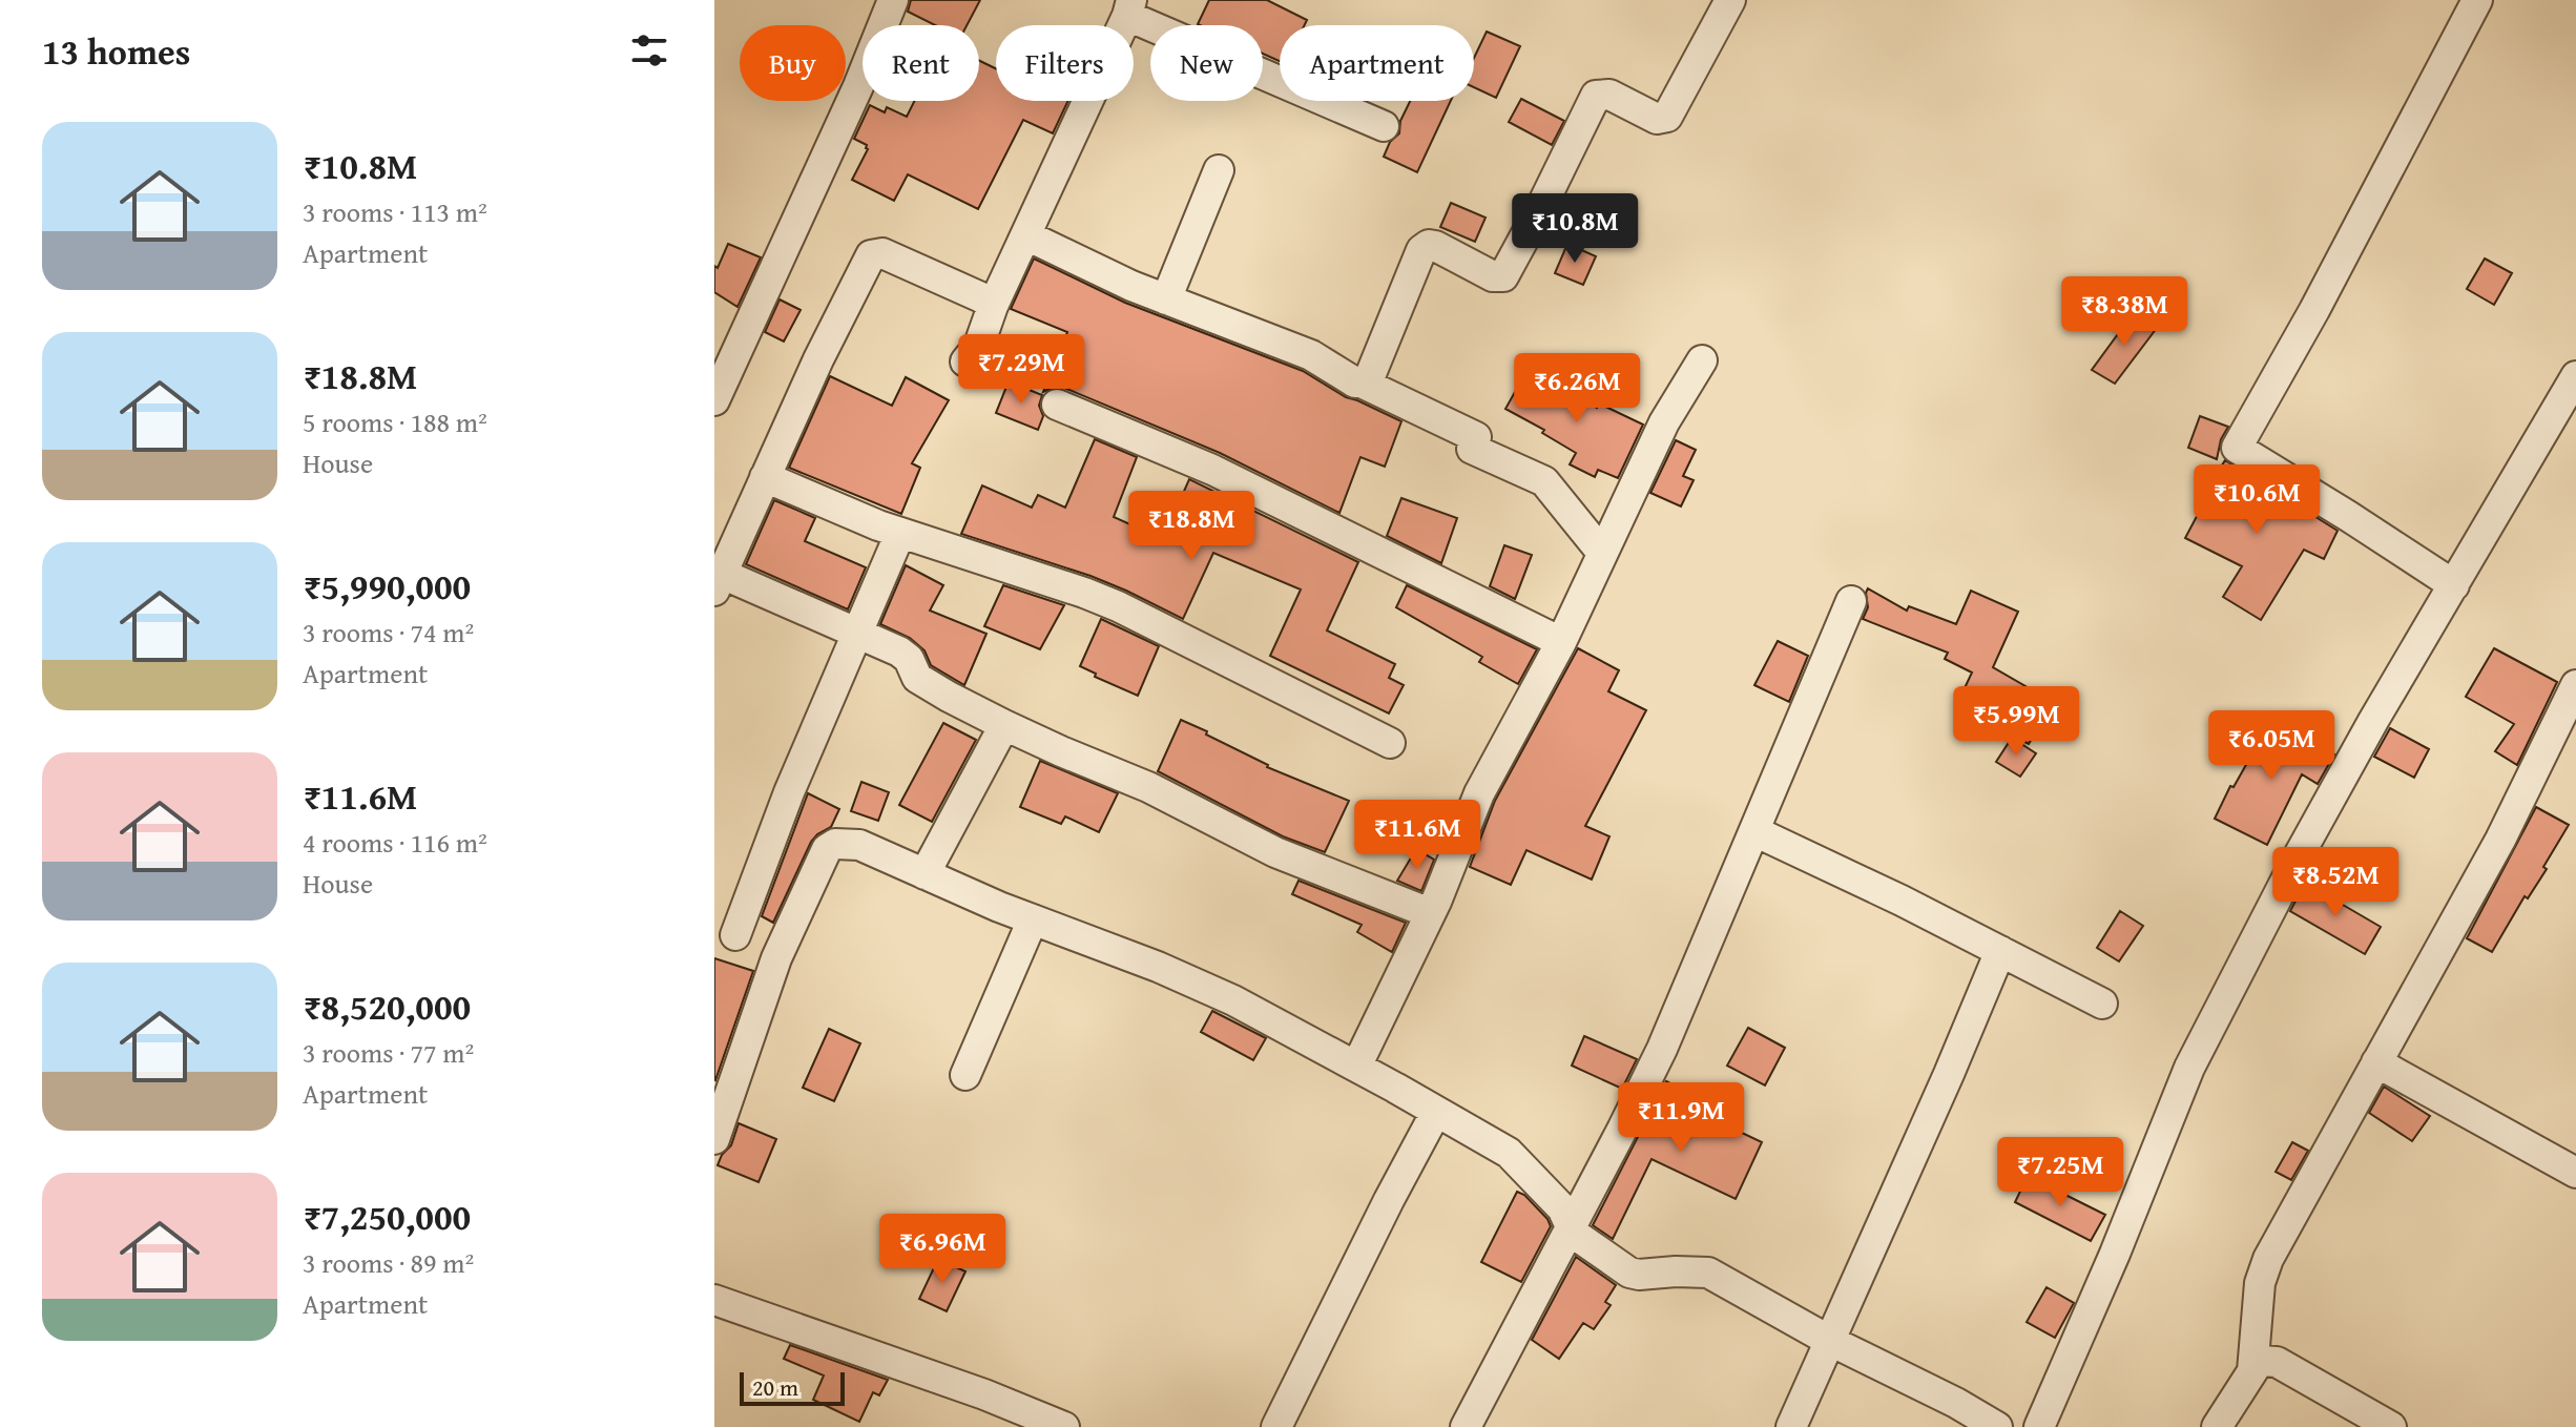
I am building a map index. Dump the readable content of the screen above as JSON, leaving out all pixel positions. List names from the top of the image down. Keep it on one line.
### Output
{"scale_bar":"20 m","page":{"heading":"13 homes","chip":["Buy","Rent","Filters","New","Apartment"],"list":[{"name":"₹10.8M","note":"3 rooms · 113 m² · Apartment"},{"name":"₹18.8M","note":"5 rooms · 188 m² · House"},{"name":"₹5,990,000","note":"3 rooms · 74 m² · Apartment"},{"name":"₹11.6M","note":"4 rooms · 116 m² · House"},{"name":"₹8,520,000","note":"3 rooms · 77 m² · Apartment"},{"name":"₹7,250,000","note":"3 rooms · 89 m² · Apartment"}],"price":["₹10.8M","₹8.38M","₹7.29M","₹6.26M","₹10.6M","₹18.8M","₹5.99M","₹6.05M","₹11.6M","₹8.52M","₹11.9M","₹7.25M","₹6.96M"],"scale":"20 m"}}
